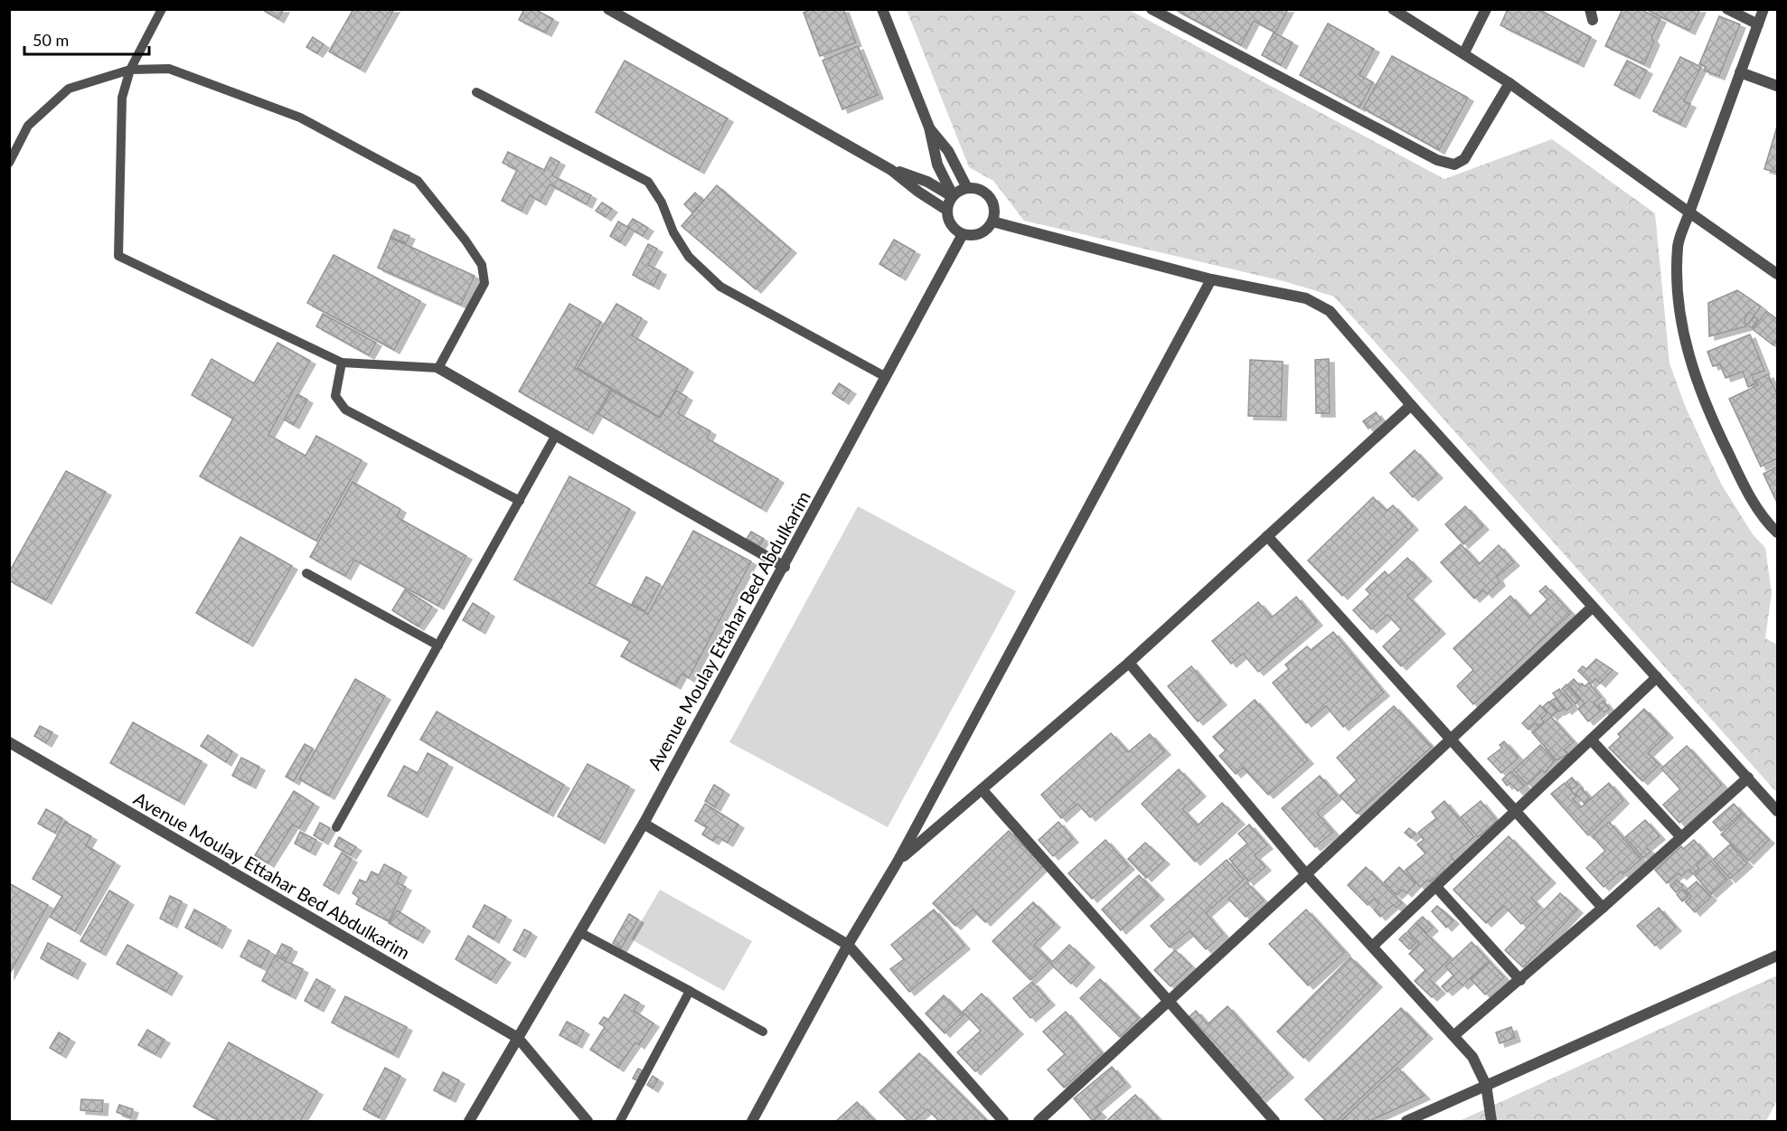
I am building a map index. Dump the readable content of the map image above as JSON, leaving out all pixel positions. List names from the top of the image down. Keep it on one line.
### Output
{"streets":{"street":["Avenue Moulay Ettahar Bed Abdulkarim"]},"scale_bar":"50 m"}
